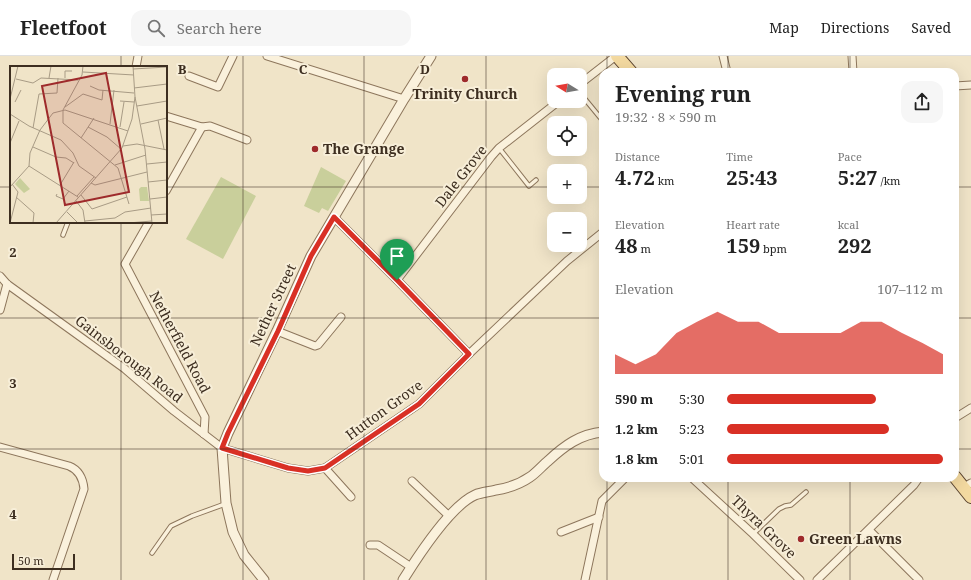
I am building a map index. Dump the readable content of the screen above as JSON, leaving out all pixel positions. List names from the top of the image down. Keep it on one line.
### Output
{"streets":{"street":["Dale Grove","Nether Street","Netherfield Road","Gainsborough Road","Hutton Grove","Thyra Grove"]},"crossings":[["Nether Street","Gainsborough Road"],["Nether Street","Hutton Grove"],["Netherfield Road","Gainsborough Road"],["Gainsborough Road","Hutton Grove"]],"places":["Trinity Church","The Grange","Green Lawns"],"scale_bar":"50 m","north":"left","page":{"header":"Fleetfoot","search":"Search here","nav":["Map","Directions","Saved"],"map_buttons":["+","−"],"heading":["Evening run","19:32 · 8 × 590 m"],"stats":[["Distance","4.72 km"],["Time","25:43"],["Pace","5:27 /km"],["Elevation","48 m"],["Heart rate","159 bpm"],["kcal","292"]],"chart":["Elevation","107–112 m"],"list":[{"name":"590 m","note":"5:30"},{"name":"1.2 km","note":"5:23"},{"name":"1.8 km","note":"5:01"}],"scale":"50 m"},"grid":{"columns":["B","C","D"],"rows":["2","3","4"]}}
